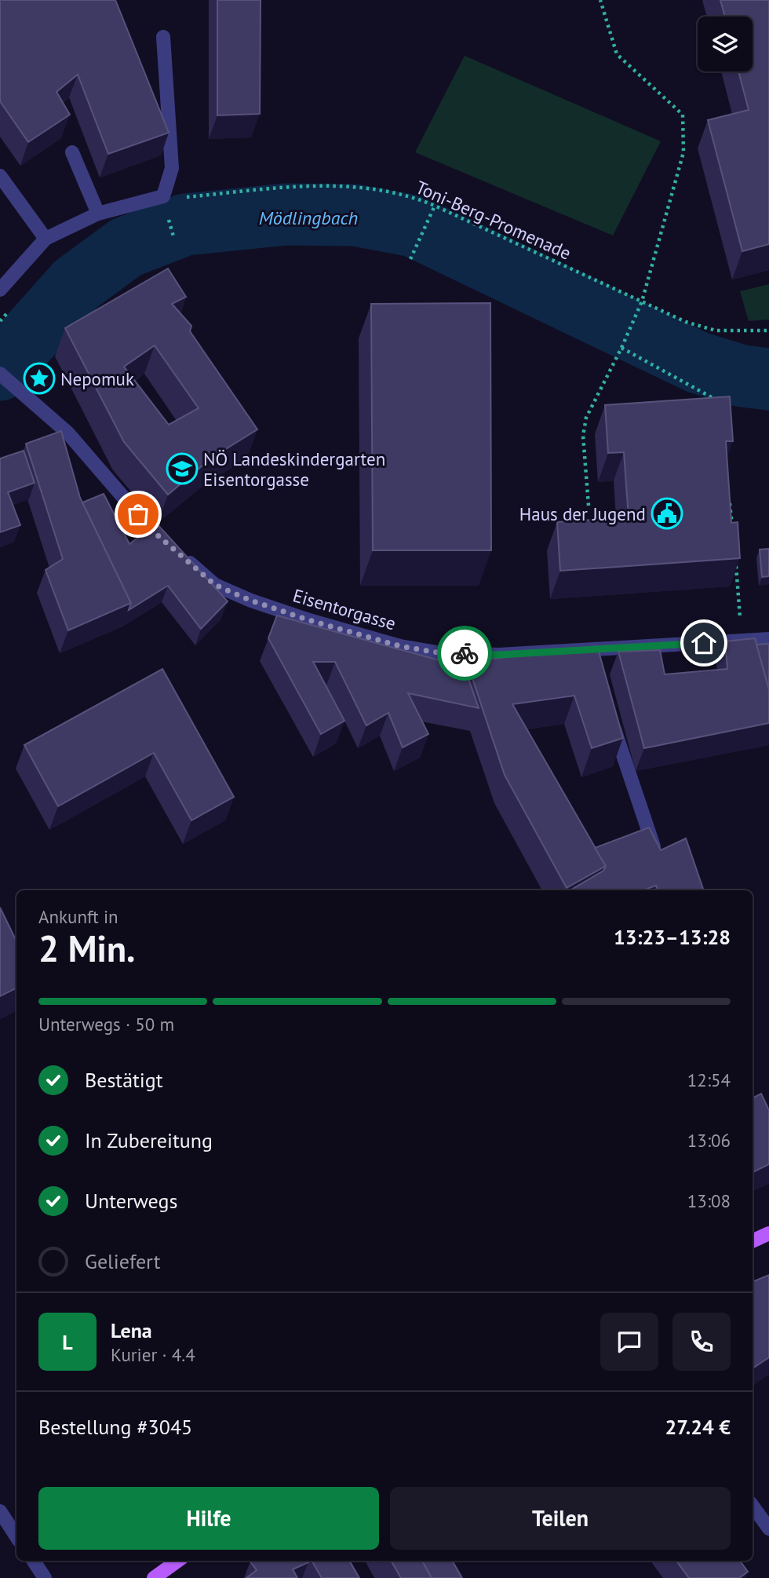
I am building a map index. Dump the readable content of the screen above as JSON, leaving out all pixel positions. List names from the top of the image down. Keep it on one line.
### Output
{"streets":{"street":["Eisentorgasse"],"path":["Toni-Berg-Promenade"]},"water":["Mödlingbach"],"places":{"place":["Nepomuk"],"school or university":["NÖ Landeskindergarten Eisentorgasse"],"public building":["Haus der Jugend"]},"page":{"heading":["2 Min.","Ankunft in","13:23–13:28"],"panel":["Lena","Kurier · 4.4","Bestellung #3045","27.24 €"],"bar":"Unterwegs · 50 m","list":[["Bestätigt","12:54"],["In Zubereitung","13:06"],["Unterwegs","13:08"],"Geliefert"],"round":"L","buttons":["Hilfe","Teilen"]}}
